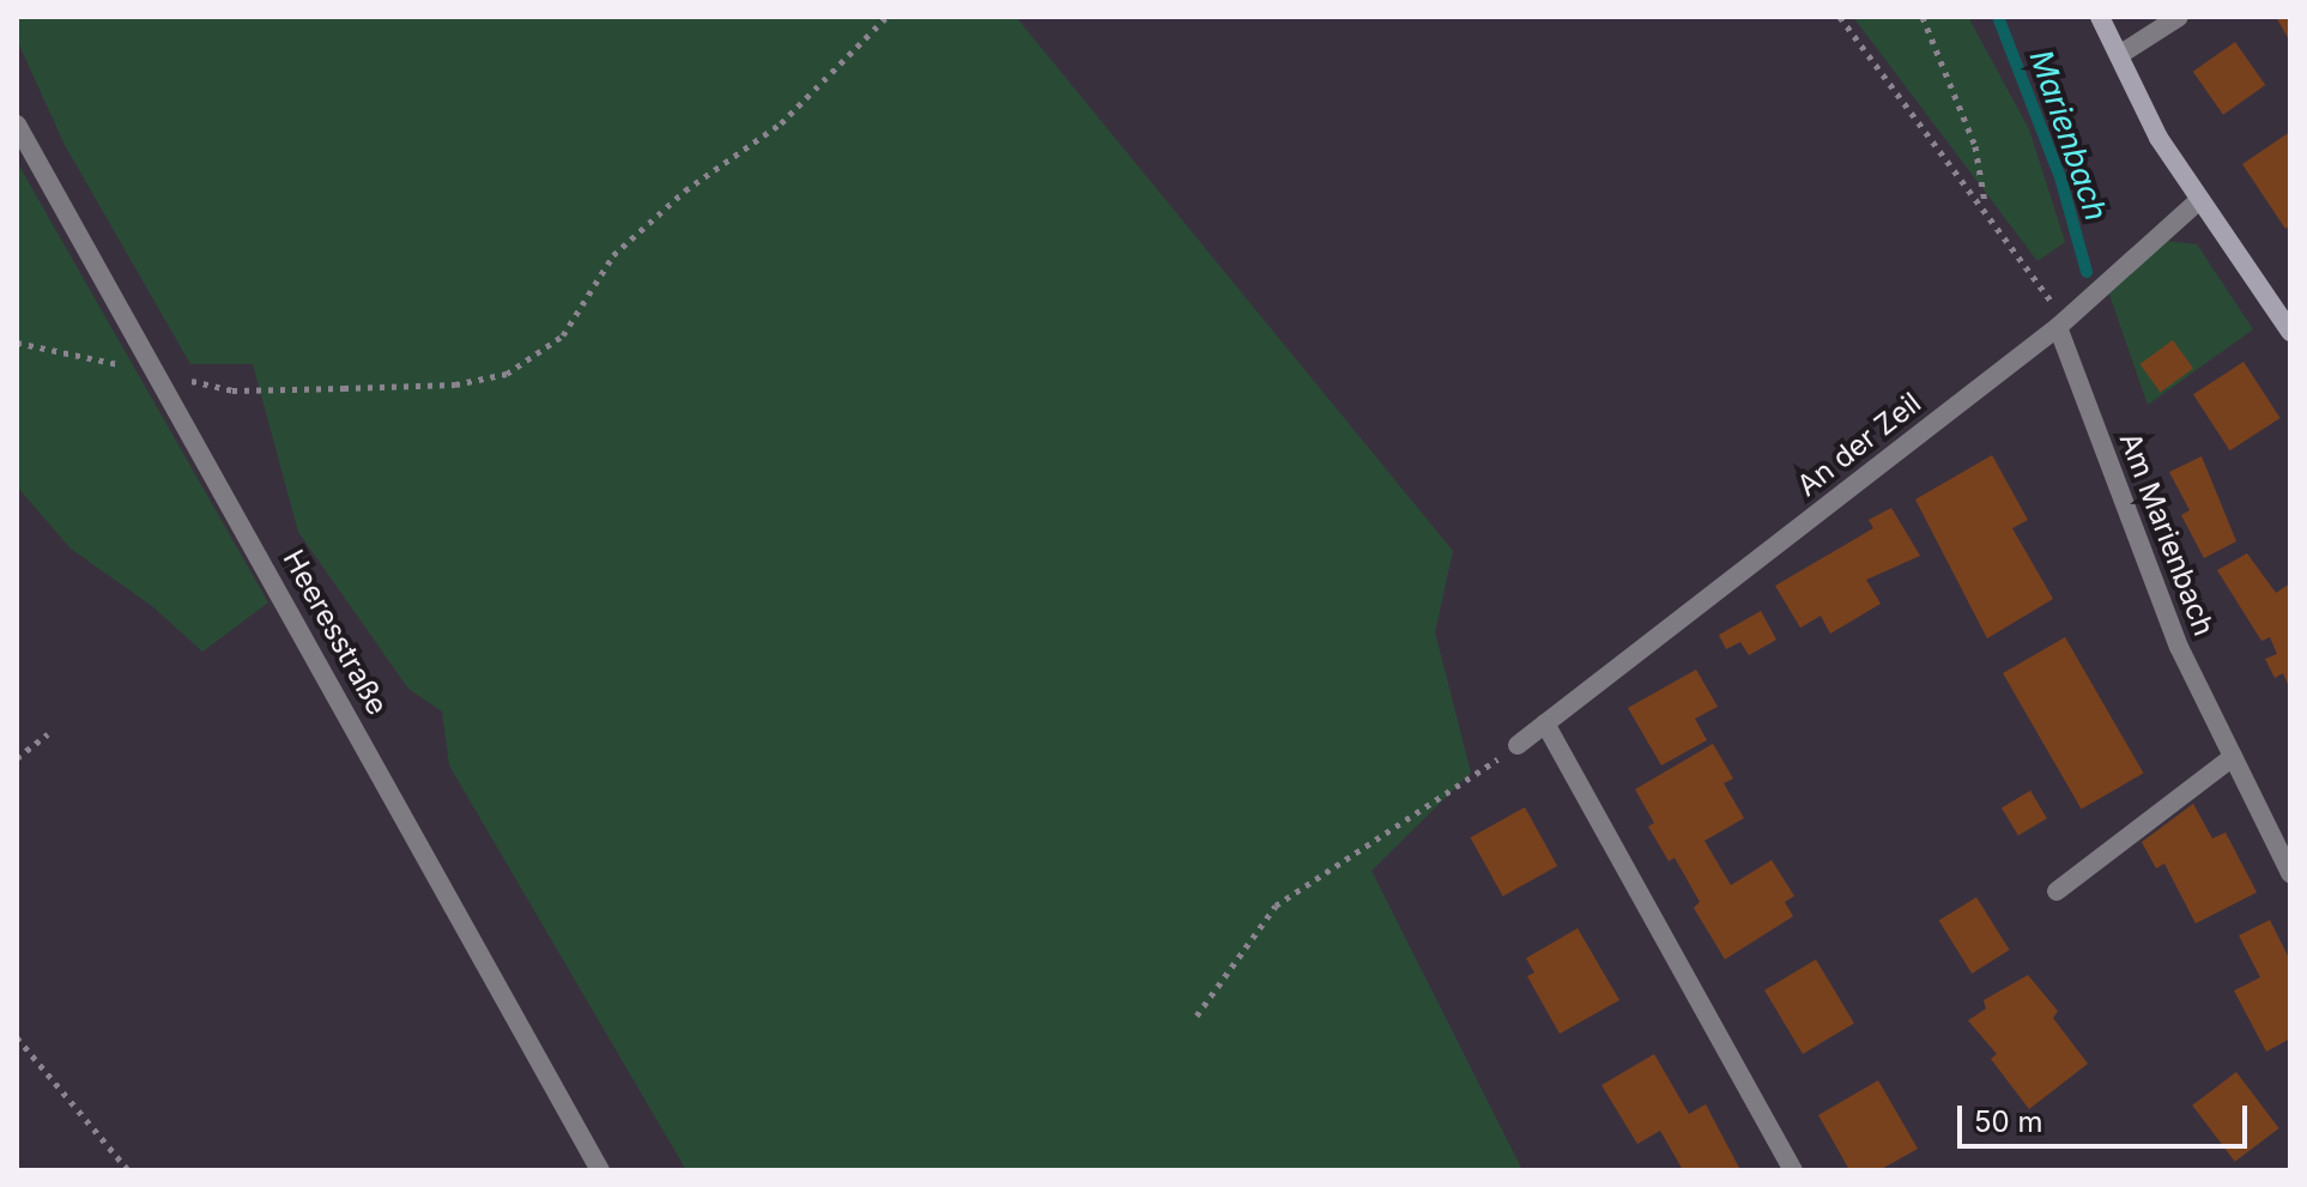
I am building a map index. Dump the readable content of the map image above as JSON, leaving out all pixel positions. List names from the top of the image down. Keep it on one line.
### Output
{"streets":{"street":["An der Zeil","Am Marienbach","Heeresstraße"]},"crossings":[["An der Zeil","Am Marienbach"]],"water":["Marienbach"],"scale_bar":"50 m"}
